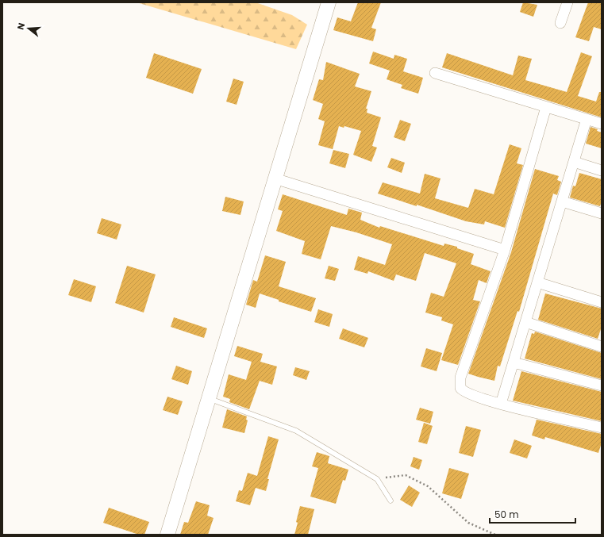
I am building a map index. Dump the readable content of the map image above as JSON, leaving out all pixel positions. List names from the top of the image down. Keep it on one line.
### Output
{"scale_bar":"50 m","north":"left"}
